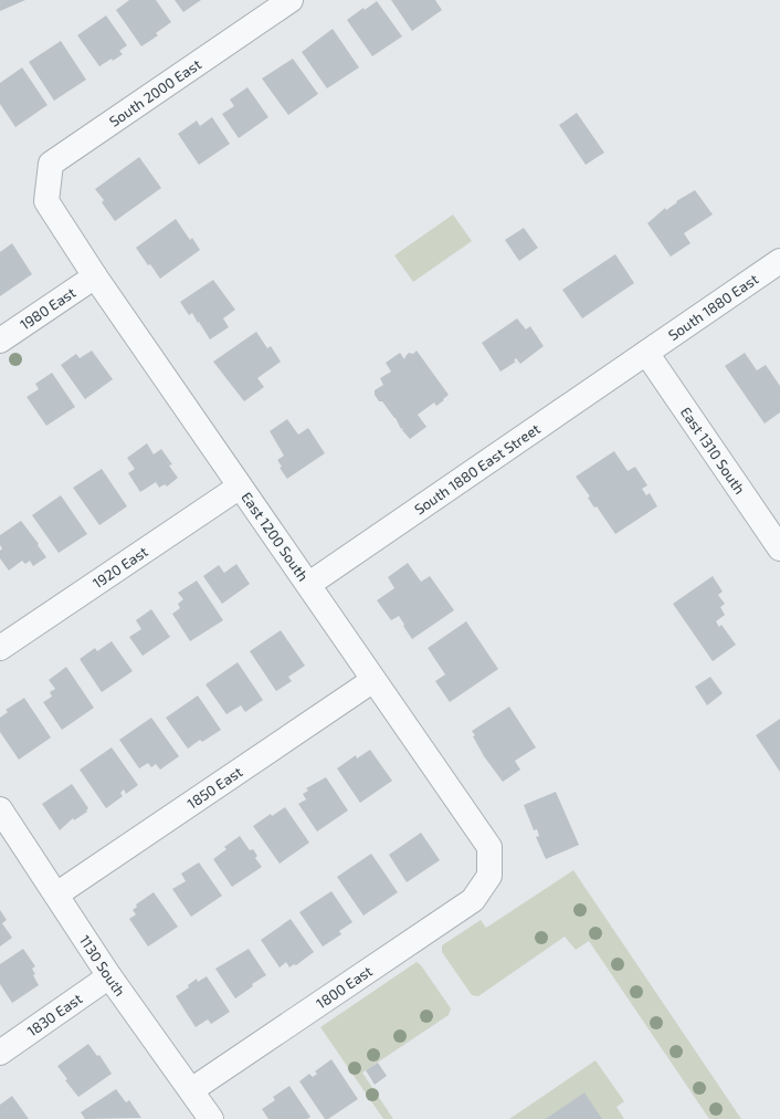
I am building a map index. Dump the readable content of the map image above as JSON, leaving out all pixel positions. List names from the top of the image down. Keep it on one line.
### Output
{"streets":{"street":["South 2000 East","South 1880 East","1980 East","East 1310 South","South 1880 East Street","East 1200 South","1920 East","1850 East","1130 South","1800 East","1830 East"]},"crossings":[["South 2000 East","East 1200 South"],["South 1880 East","East 1310 South"],["South 1880 East","South 1880 East Street"],["1980 East","East 1200 South"],["East 1310 South","South 1880 East Street"],["South 1880 East Street","East 1200 South"],["East 1200 South","1920 East"],["East 1200 South","1850 East"],["East 1200 South","1800 East"],["1850 East","1130 South"],["1130 South","1800 East"],["1130 South","1830 East"]]}
